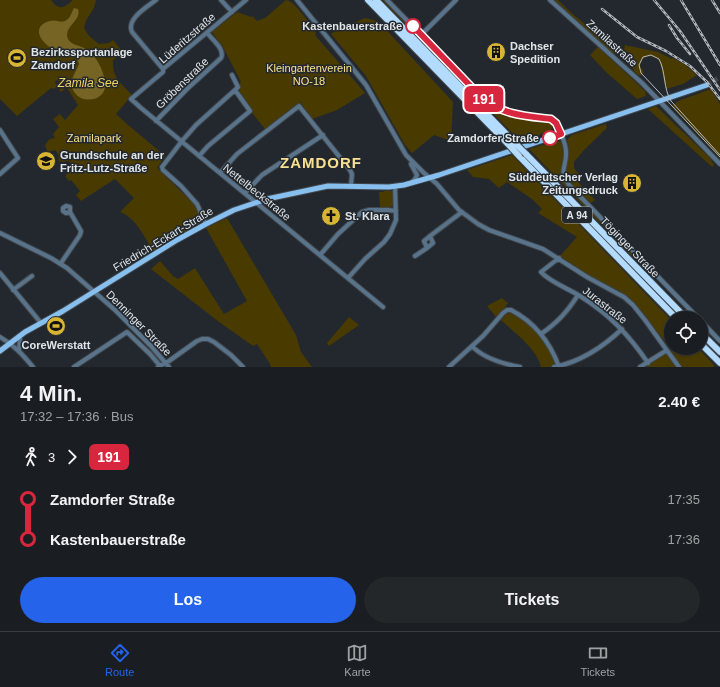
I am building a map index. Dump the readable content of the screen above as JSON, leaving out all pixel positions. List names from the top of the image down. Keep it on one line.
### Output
{"streets":{"highway":["A 94","Töginger Straße"],"main road":["Friedrich-Eckart-Straße"],"street":["Lüderitzstraße","Zamilastraße","Gröbenstraße","Nettelbeckstraße","Jurastraße","Denninger Straße"]},"crossings":[["Lüderitzstraße","Nettelbeckstraße"],["Zamilastraße","Friedrich-Eckart-Straße"],["Gröbenstraße","Nettelbeckstraße"],["Nettelbeckstraße","Friedrich-Eckart-Straße"],["Friedrich-Eckart-Straße","Denninger Straße"]],"districts":["ZAMDORF"],"water":["Zamila See"],"parks":["Kleingartenverein NO-18","Zamilapark"],"places":{"other":["Kastenbauerstraße","Zamdorfer Straße"],"building":["Dachser Spedition","Süddeutscher Verlag Zeitungsdruck"],"sports":["Bezirkssportanlage Zamdorf","CoreWerstatt"],"school or university":["Grundschule an der Fritz-Lutz-Straße"],"church":["St. Klara"]},"lines":["bus line 191"],"page":{"on_map":"191","heading":["4 Min.","17:32 – 17:36 · Bus","2.40 €"],"legs":["3","191"],"list":[{"name":"Zamdorfer Straße","value":"17:35"},{"name":"Kastenbauerstraße","value":"17:36"}],"buttons":["Los","Tickets"],"tabs":["Route","Karte","Tickets"]}}
